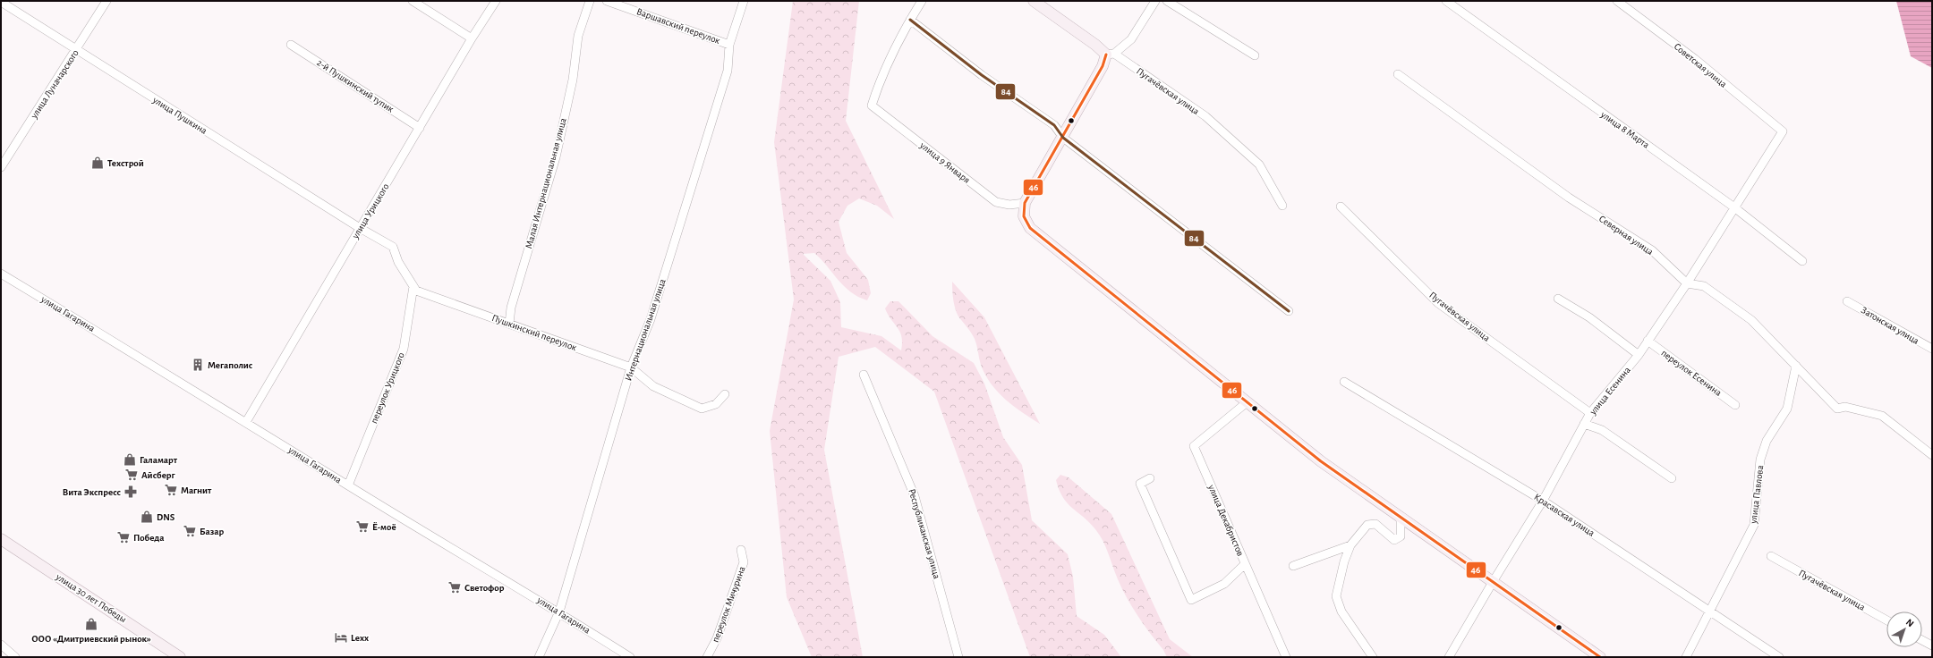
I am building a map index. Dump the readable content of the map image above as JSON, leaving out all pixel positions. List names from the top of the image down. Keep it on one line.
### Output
{"streets":{"main road":["Пугачёвская улица","улица 30 лет Победы"],"street":["Варшавский переулок","Советская улица","улица Луначарского","2-й Пушкинский тупик","улица Пушкина","улица 8 Марта","улица 9 Января","Малая Интернациональная улица","улица Урицкого","Северная улица","улица Гагарина","Затонская улица","Интернациональная улица","Пушкинский переулок","переулок Есенина","переулок Урицкого","улица Есенина","улица Павлова","Красавская улица","улица Декабристов","Республиканская улица","переулок Мичурина"]},"crossings":[["Варшавский переулок","Интернациональная улица"],["Советская улица","улица Есенина"],["улица Луначарского","улица Пушкина"],["2-й Пушкинский тупик","улица Урицкого"],["Пугачёвская улица","улица Есенина"],["улица Пушкина","улица Урицкого"],["улица Пушкина","Пушкинский переулок"],["улица 8 Марта","улица Есенина"],["Малая Интернациональная улица","Пушкинский переулок"],["улица Урицкого","улица Гагарина"],["улица Урицкого","Пушкинский переулок"],["Северная улица","улица Есенина"],["улица Гагарина","Интернациональная улица"],["улица Гагарина","переулок Урицкого"],["Интернациональная улица","Пушкинский переулок"],["Пушкинский переулок","переулок Урицкого"],["переулок Есенина","улица Есенина"],["улица Есенина","Красавская улица"],["улица Павлова","Красавская улица"]],"places":{"shop":["Техстрой","Галамарт","DNS","ООО «Дмитриевский рынок»"],"building":["Мегаполис"],"supermarket":["Айсберг","Магнит","Ё-моё","Базар","Победа","Светофор"],"pharmacy":["Вита Экспресс"],"hotel":["Lexx"]},"lines":["transit line 84","transit line 46"],"north":"top right"}
